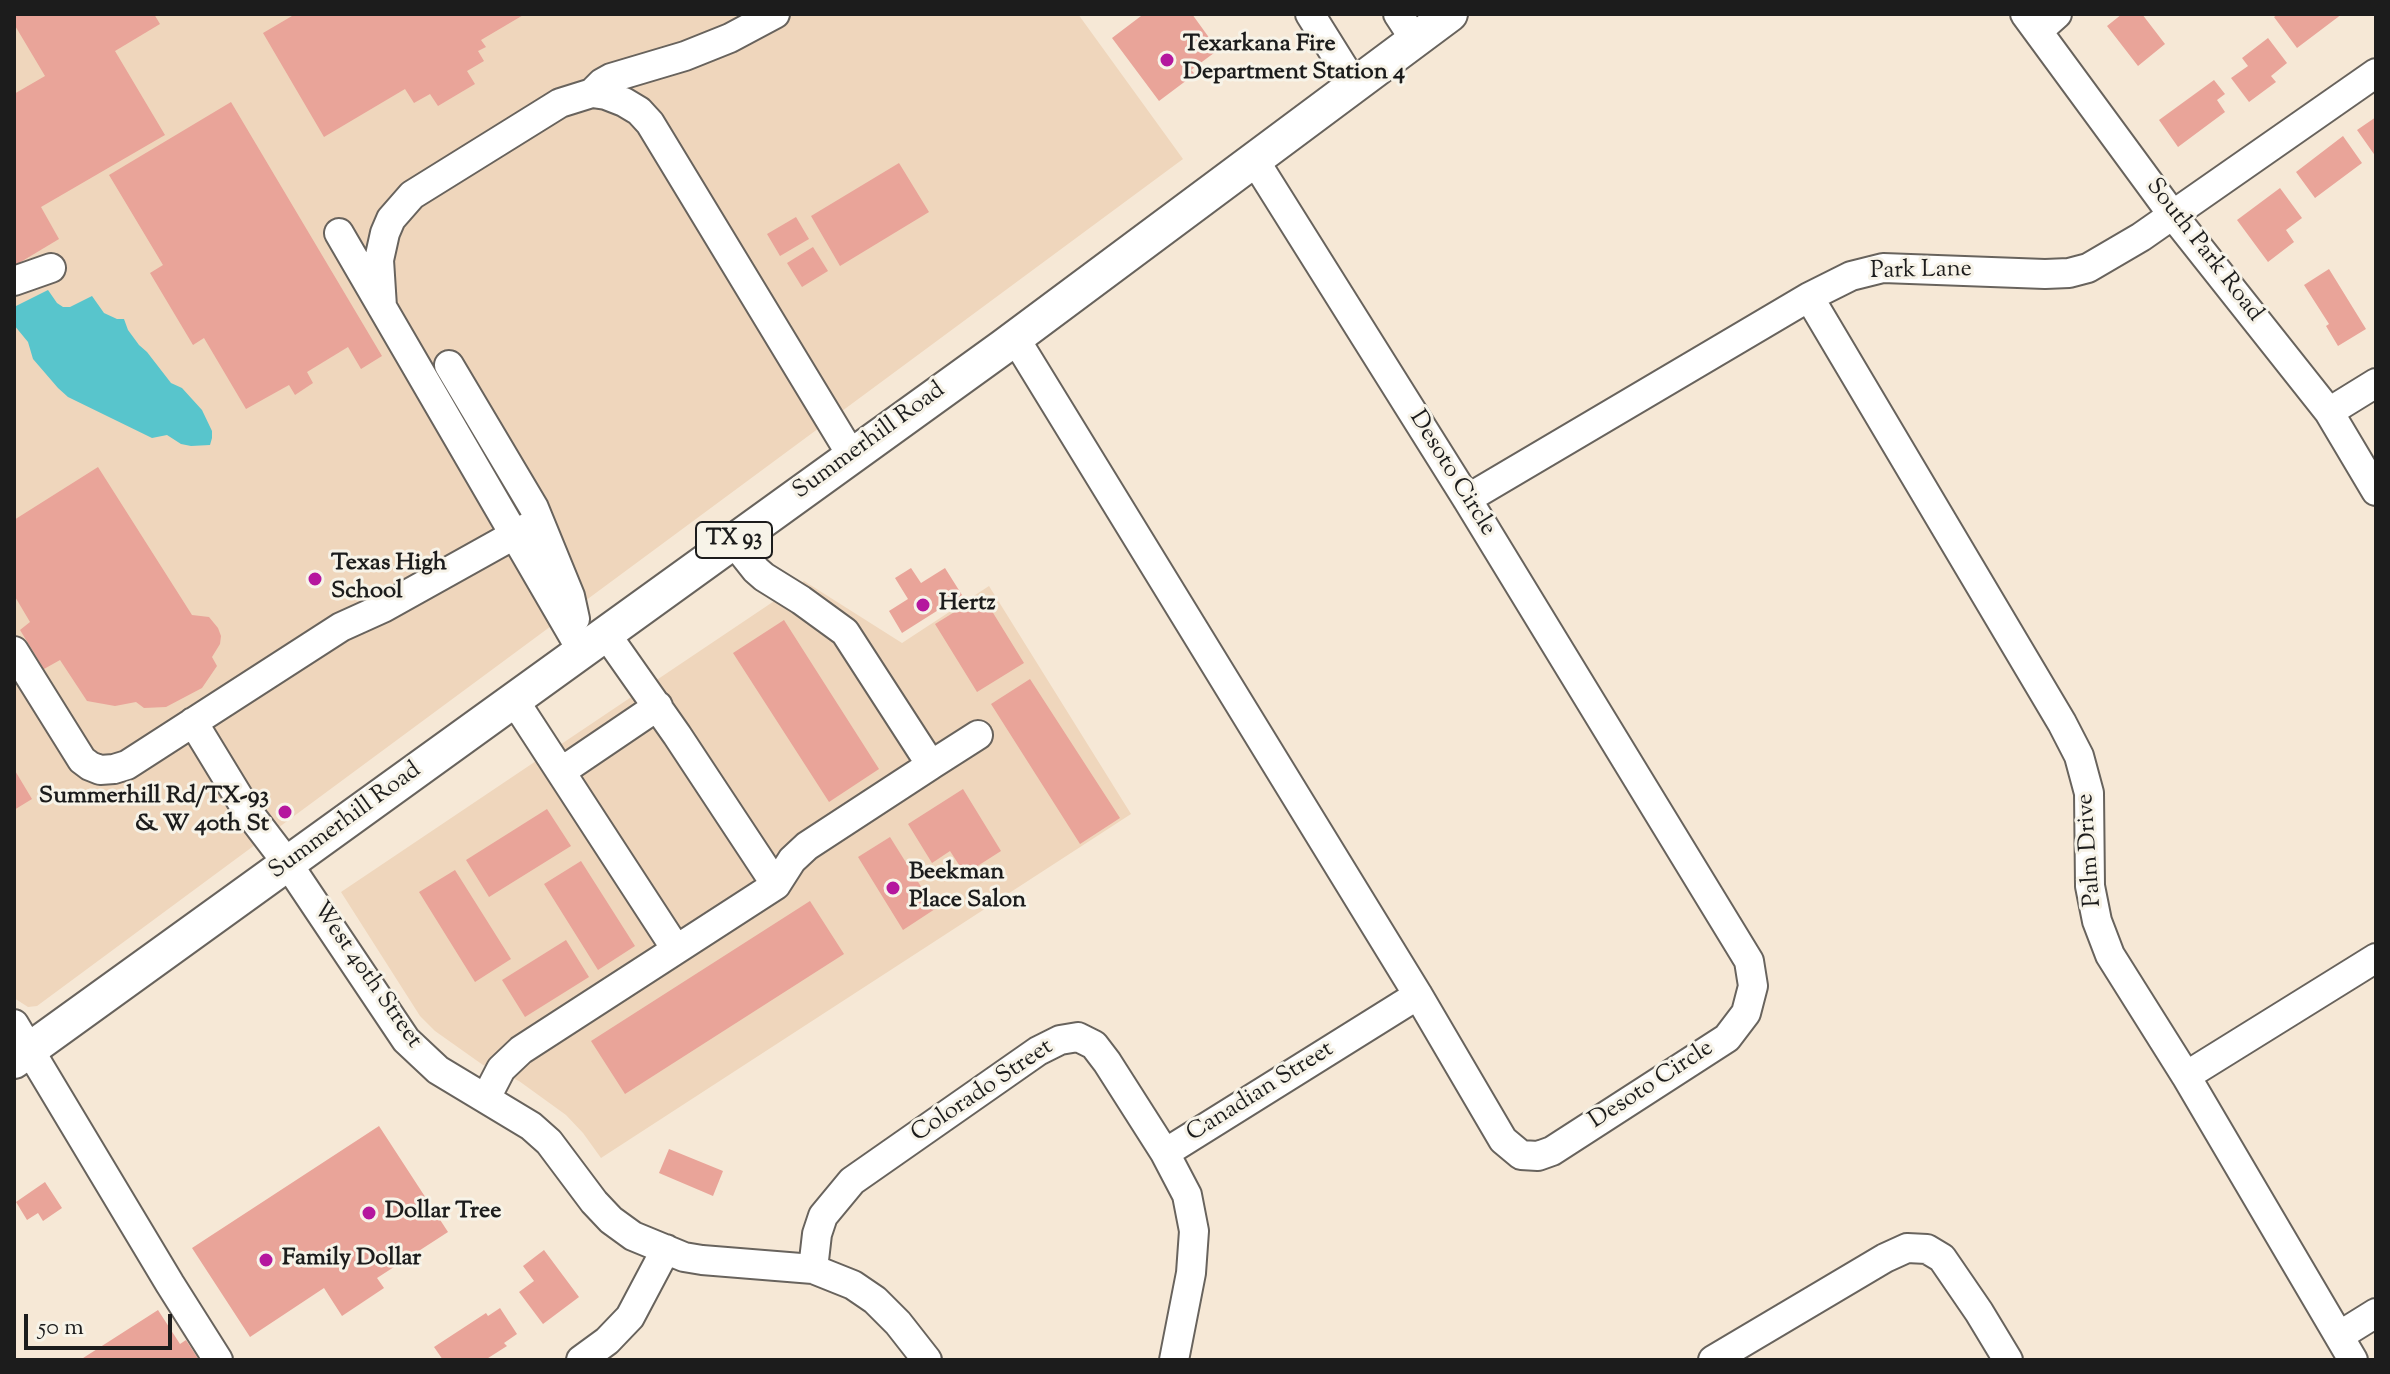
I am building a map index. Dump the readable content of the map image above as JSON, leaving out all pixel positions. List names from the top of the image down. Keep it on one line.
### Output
{"streets":{"main road":["Summerhill Road","TX 93"],"street":["South Park Road","Park Lane","Desoto Circle","Palm Drive","West 40th Street","Colorado Street","Canadian Street"]},"crossings":[["South Park Road","Park Lane"],["Park Lane","Desoto Circle"],["Park Lane","Palm Drive"],["Summerhill Road","Desoto Circle"],["Summerhill Road","West 40th Street"],["Desoto Circle","Canadian Street"],["West 40th Street","Colorado Street"],["Colorado Street","Canadian Street"]],"places":["Texarkana Fire Department Station 4","Texas High School","Hertz","Summerhill Rd/TX-93 & W 40th St","Beekman Place Salon","Dollar Tree","Family Dollar"],"scale_bar":"50 m"}
